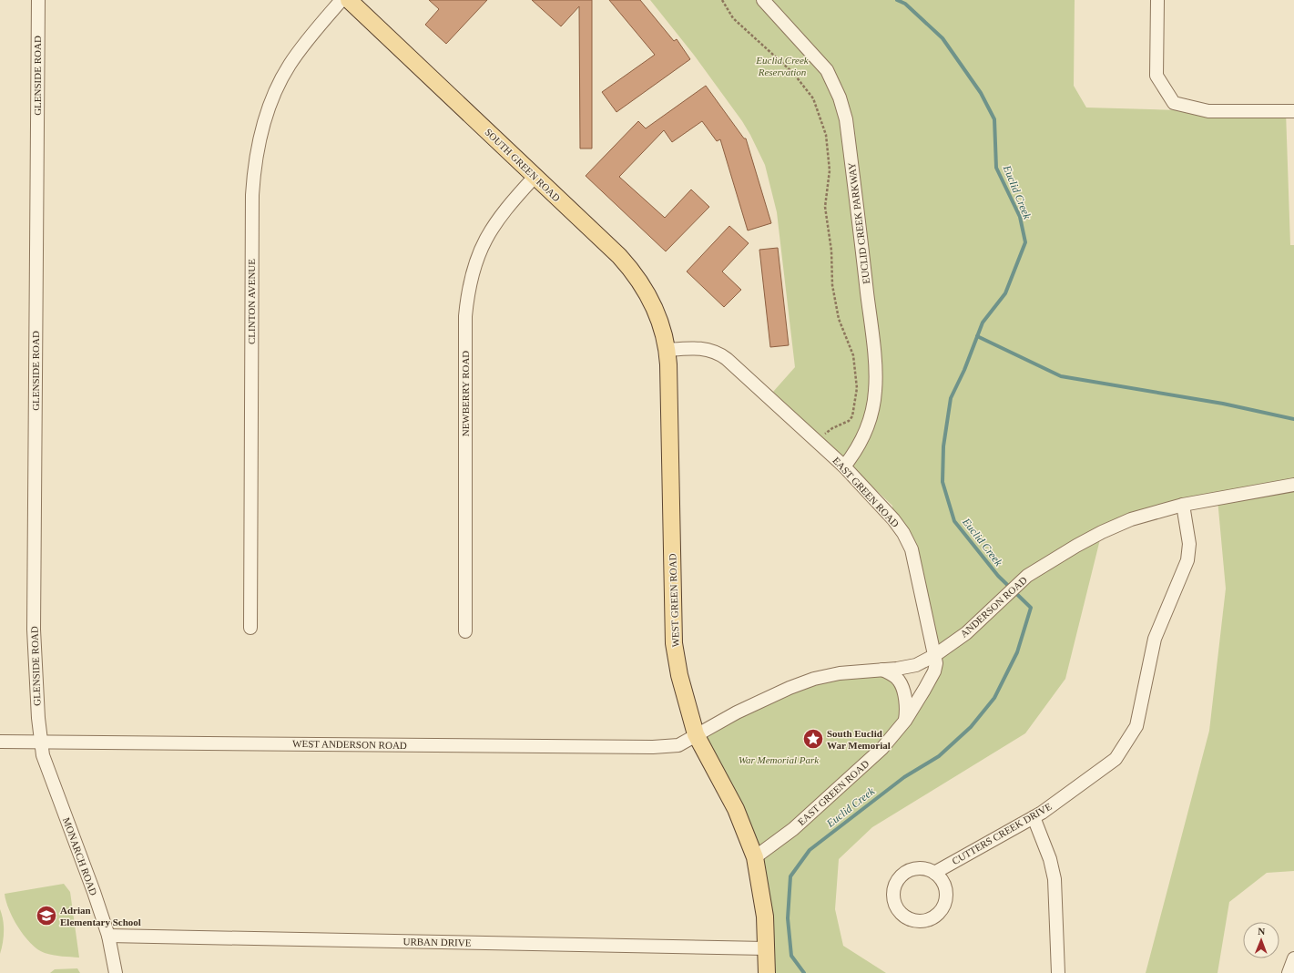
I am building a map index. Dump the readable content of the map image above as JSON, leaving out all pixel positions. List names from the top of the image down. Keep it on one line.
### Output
{"streets":{"main road":["SOUTH GREEN ROAD","WEST GREEN ROAD"],"street":["GLENSIDE ROAD","EUCLID CREEK PARKWAY","CLINTON AVENUE","NEWBERRY ROAD","EAST GREEN ROAD","ANDERSON ROAD","WEST ANDERSON ROAD","CUTTERS CREEK DRIVE","MONARCH ROAD","URBAN DRIVE"]},"crossings":[["GLENSIDE ROAD","WEST ANDERSON ROAD"],["GLENSIDE ROAD","MONARCH ROAD"],["SOUTH GREEN ROAD","NEWBERRY ROAD"],["SOUTH GREEN ROAD","EAST GREEN ROAD"],["SOUTH GREEN ROAD","WEST GREEN ROAD"],["EUCLID CREEK PARKWAY","EAST GREEN ROAD"],["EAST GREEN ROAD","WEST GREEN ROAD"],["EAST GREEN ROAD","ANDERSON ROAD"],["WEST GREEN ROAD","ANDERSON ROAD"],["WEST GREEN ROAD","WEST ANDERSON ROAD"],["ANDERSON ROAD","WEST ANDERSON ROAD"],["ANDERSON ROAD","CUTTERS CREEK DRIVE"],["WEST ANDERSON ROAD","MONARCH ROAD"],["MONARCH ROAD","URBAN DRIVE"]],"water":["Euclid Creek"],"parks":["Euclid Creek Reservation","War Memorial Park"],"places":{"place":["South Euclid War Memorial"],"school or university":["Adrian Elementary School"]},"north":"top"}
